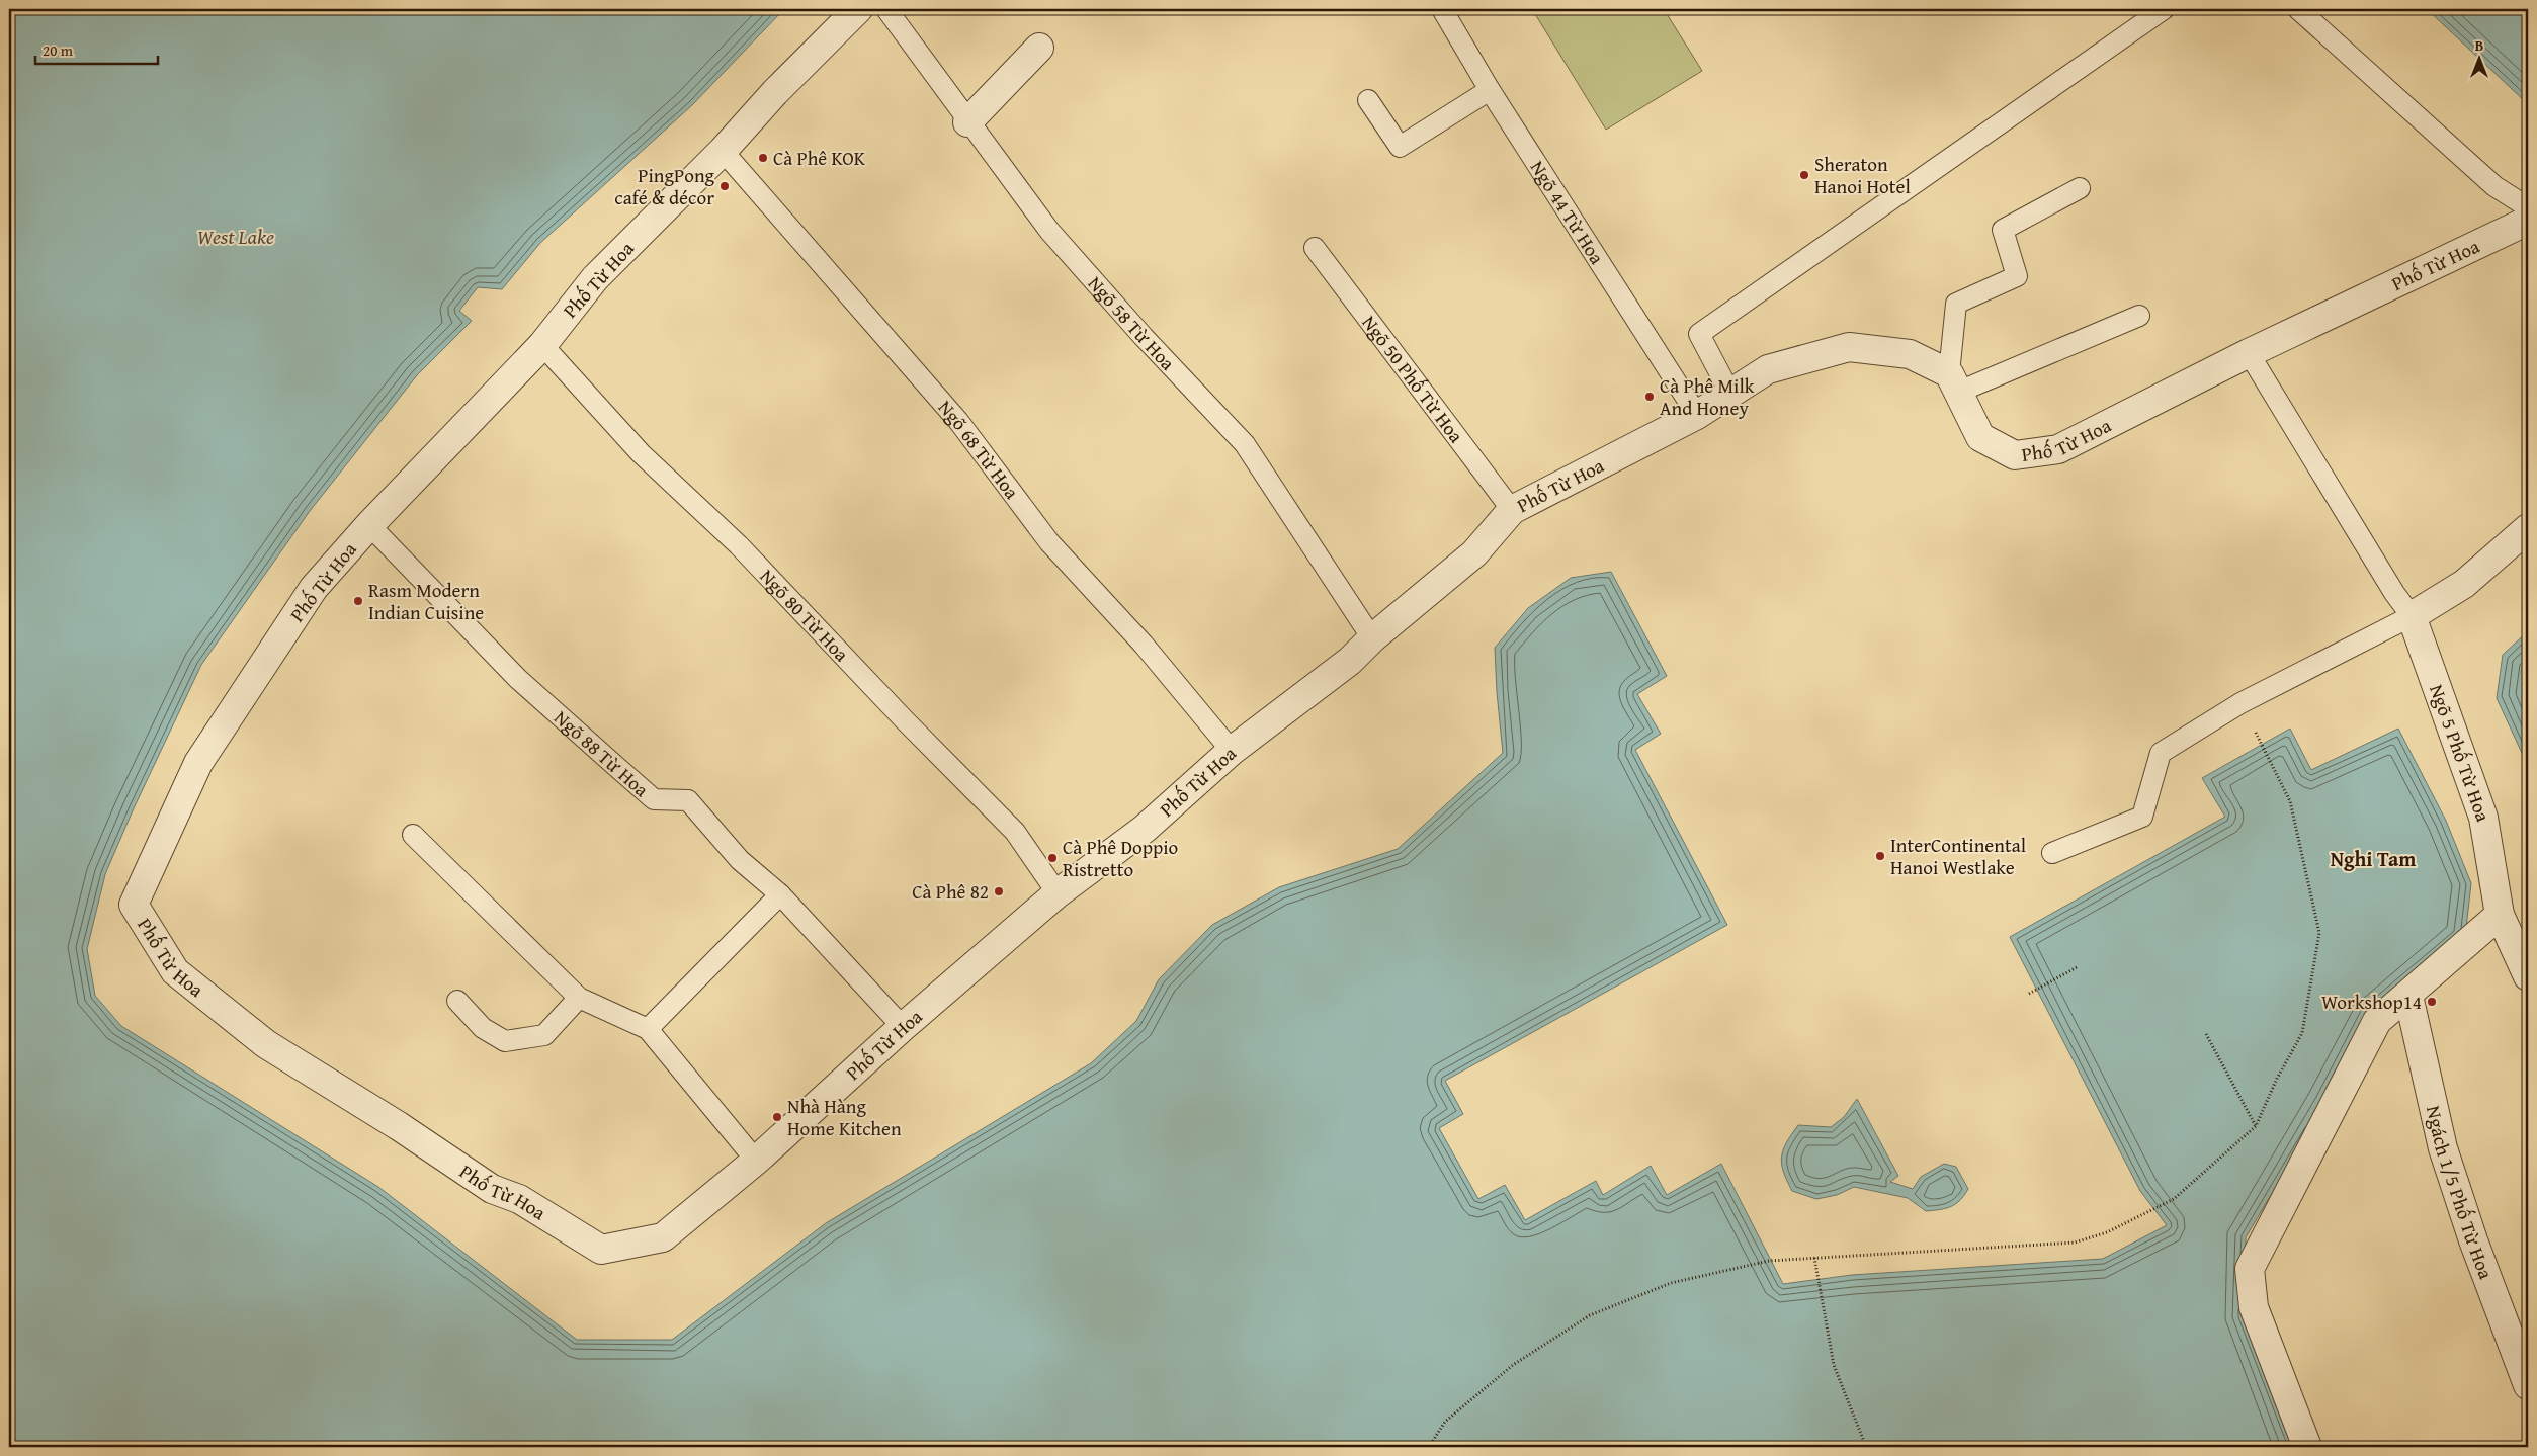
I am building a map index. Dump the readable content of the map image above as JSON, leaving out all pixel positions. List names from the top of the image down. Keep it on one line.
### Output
{"streets":{"street":["Phố Từ Hoa","Ngõ 5 Phố Từ Hoa","Ngách 1/5 Phố Từ Hoa"],"lane":["Ngõ 44 Từ Hoa","Ngõ 58 Từ Hoa","Ngõ 50 Phố Từ Hoa","Ngõ 68 Từ Hoa","Ngõ 80 Từ Hoa","Ngõ 88 Từ Hoa"]},"crossings":[["Ngõ 44 Từ Hoa","Phố Từ Hoa"],["Phố Từ Hoa","Ngõ 58 Từ Hoa"],["Phố Từ Hoa","Ngõ 50 Phố Từ Hoa"],["Phố Từ Hoa","Ngõ 68 Từ Hoa"],["Phố Từ Hoa","Ngõ 80 Từ Hoa"],["Phố Từ Hoa","Ngõ 88 Từ Hoa"]],"districts":["Nghi Tam"],"water":["West Lake"],"places":["Cà Phê KOK","Sheraton Hanoi Hotel","PingPong café & décor","Cà Phê Milk And Honey","Rasm Modern Indian Cuisine","InterContinental Hanoi Westlake","Cà Phê Doppio Ristretto","Cà Phê 82","Workshop14","Nhà Hàng Home Kitchen"],"scale_bar":"20 m","north":"top"}
